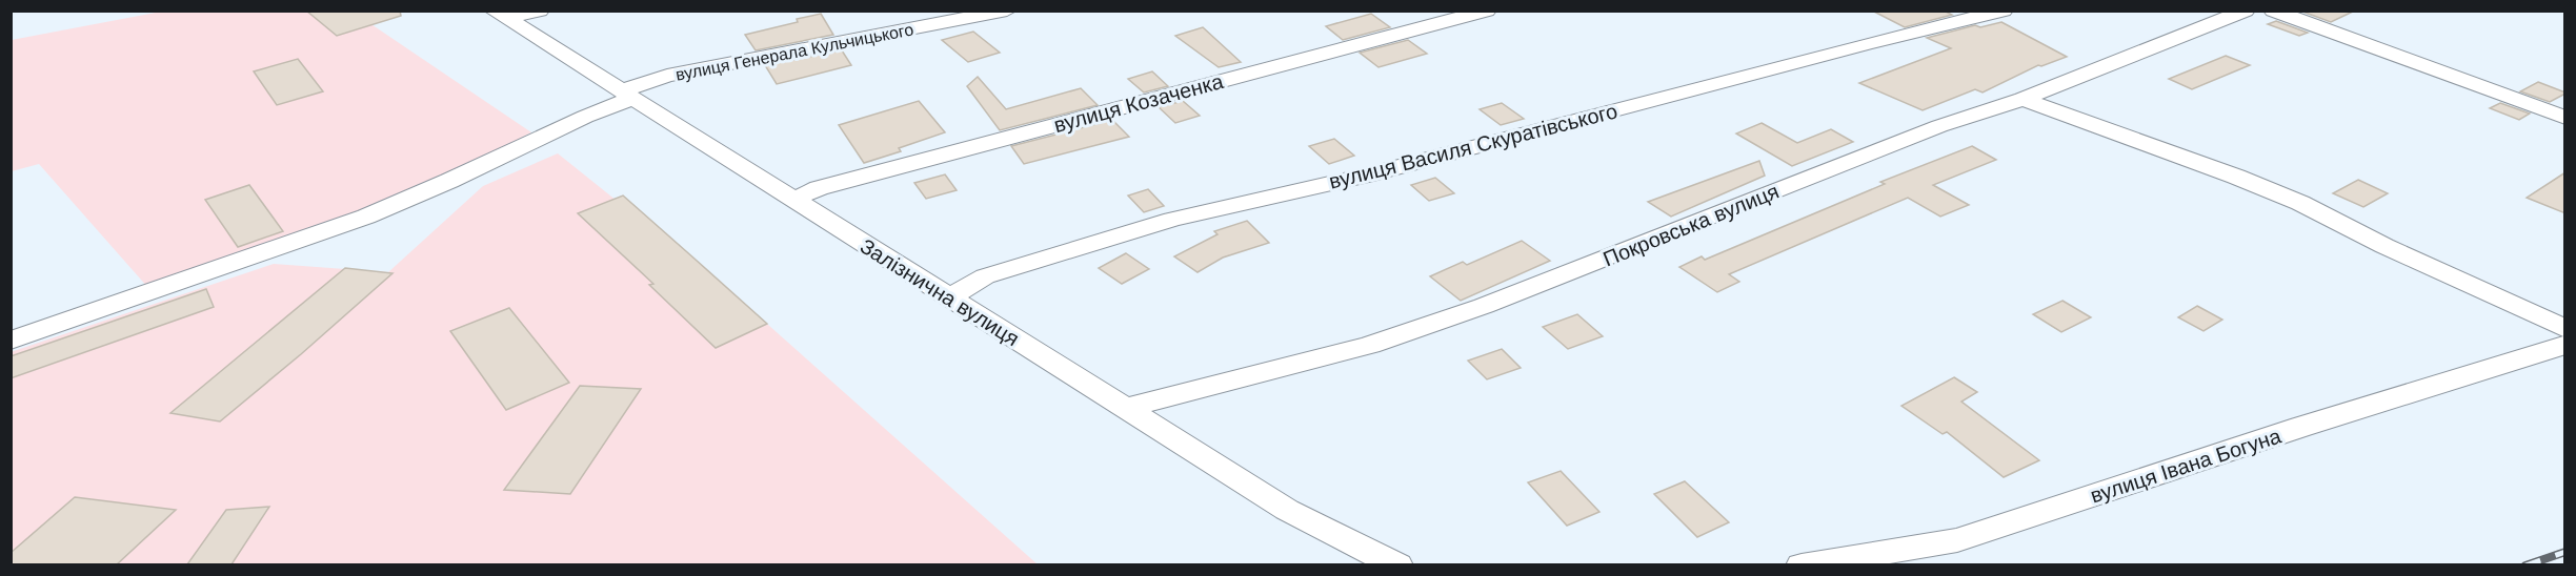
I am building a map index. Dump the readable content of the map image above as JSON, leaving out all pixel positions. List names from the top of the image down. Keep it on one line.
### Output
{"streets":{"street":["вулиця Генерала Кульчицького","вулиця Козаченка","вулиця Василя Скуратівського","Покровська вулиця","Залізнична вулиця","вулиця Івана Богуна"]},"crossings":[["вулиця Генерала Кульчицького","Залізнична вулиця"],["вулиця Козаченка","Залізнична вулиця"],["вулиця Василя Скуратівського","Залізнична вулиця"],["Покровська вулиця","Залізнична вулиця"]]}
